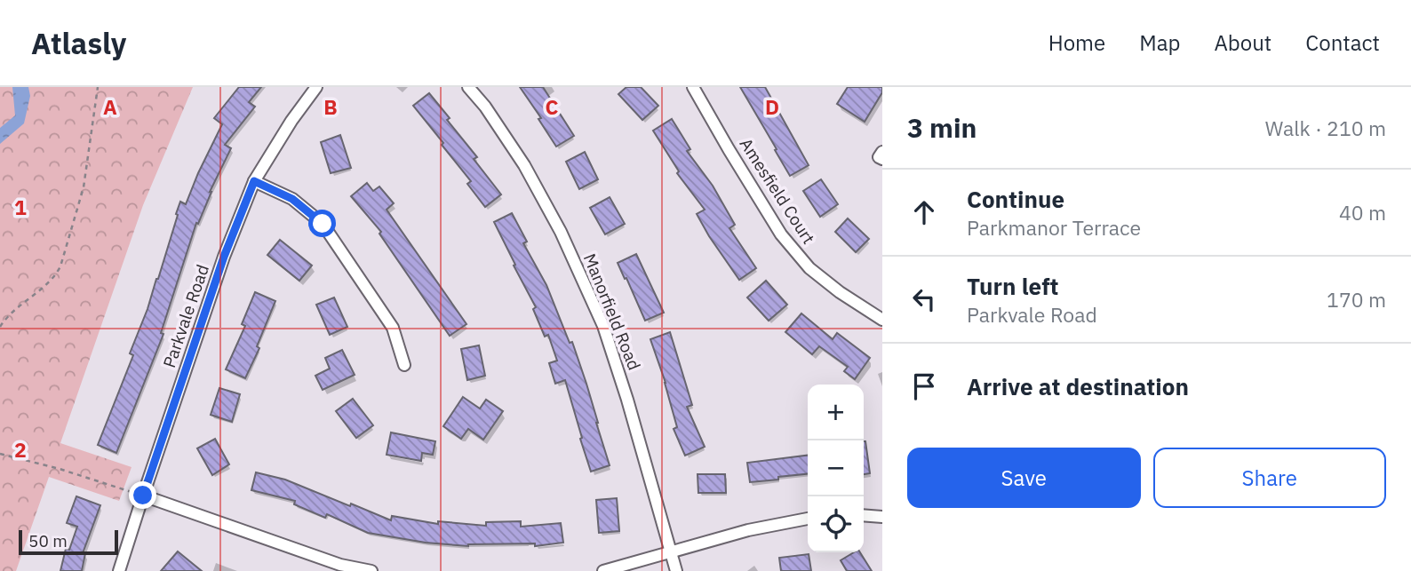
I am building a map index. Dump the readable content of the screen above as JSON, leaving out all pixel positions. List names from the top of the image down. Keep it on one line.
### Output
{"streets":{"street":["Amesfield Court","Manorfield Road","Parkvale Road"]},"scale_bar":"50 m","page":{"header":"Atlasly","nav":["Home","Map","About","Contact"],"heading":["3 min","Walk · 210 m"],"list":[["Continue","Parkmanor Terrace","40 m"],["Turn left","Parkvale Road","170 m"],"Arrive at destination"],"map_buttons":["+","−"],"buttons":["Save","Share"],"scale":"50 m"},"grid":{"columns":["A","B","C","D"],"rows":["1","2"]}}
